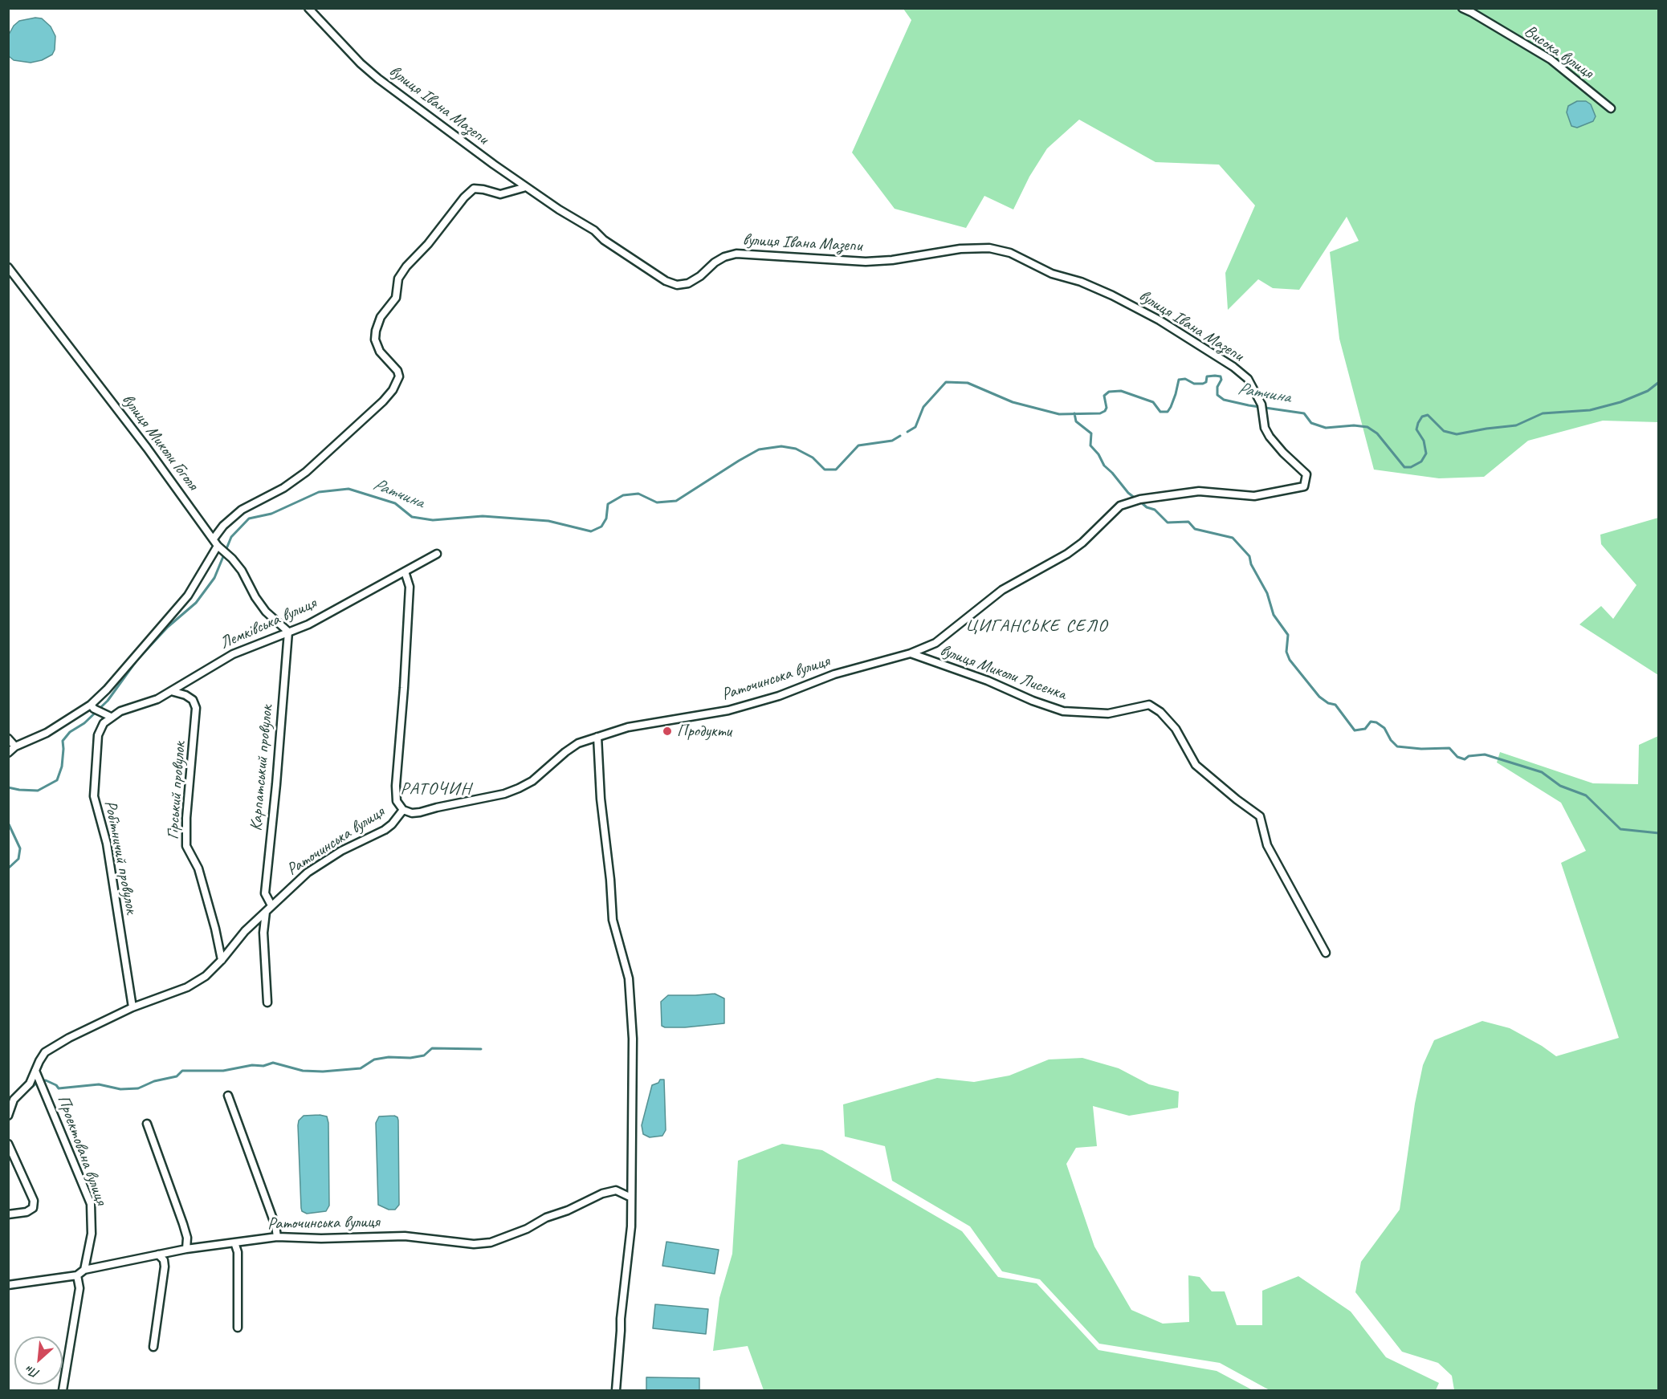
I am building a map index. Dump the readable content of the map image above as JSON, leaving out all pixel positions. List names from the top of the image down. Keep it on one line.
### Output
{"streets":{"street":["Висока вулиця","вулиця Івана Мазепи","вулиця Миколи Гоголя","Лемківська вулиця","вулиця Миколи Лисенка","Раточинська вулиця","Карпатський провулок","Гірський провулок","Робітничий провулок","Проектована вулиця"]},"crossings":[["вулиця Івана Мазепи","Раточинська вулиця"],["вулиця Миколи Гоголя","Лемківська вулиця"],["вулиця Миколи Гоголя","Карпатський провулок"],["Лемківська вулиця","Карпатський провулок"],["Лемківська вулиця","Гірський провулок"],["Лемківська вулиця","Робітничий провулок"],["вулиця Миколи Лисенка","Раточинська вулиця"],["Раточинська вулиця","Карпатський провулок"],["Раточинська вулиця","Гірський провулок"],["Раточинська вулиця","Робітничий провулок"],["Раточинська вулиця","Проектована вулиця"]],"districts":["ЦИГАНСЬКЕ СЕЛО","РАТОЧИН"],"water":["Ратчина"],"places":["Продукти"],"north":"bottom left"}
